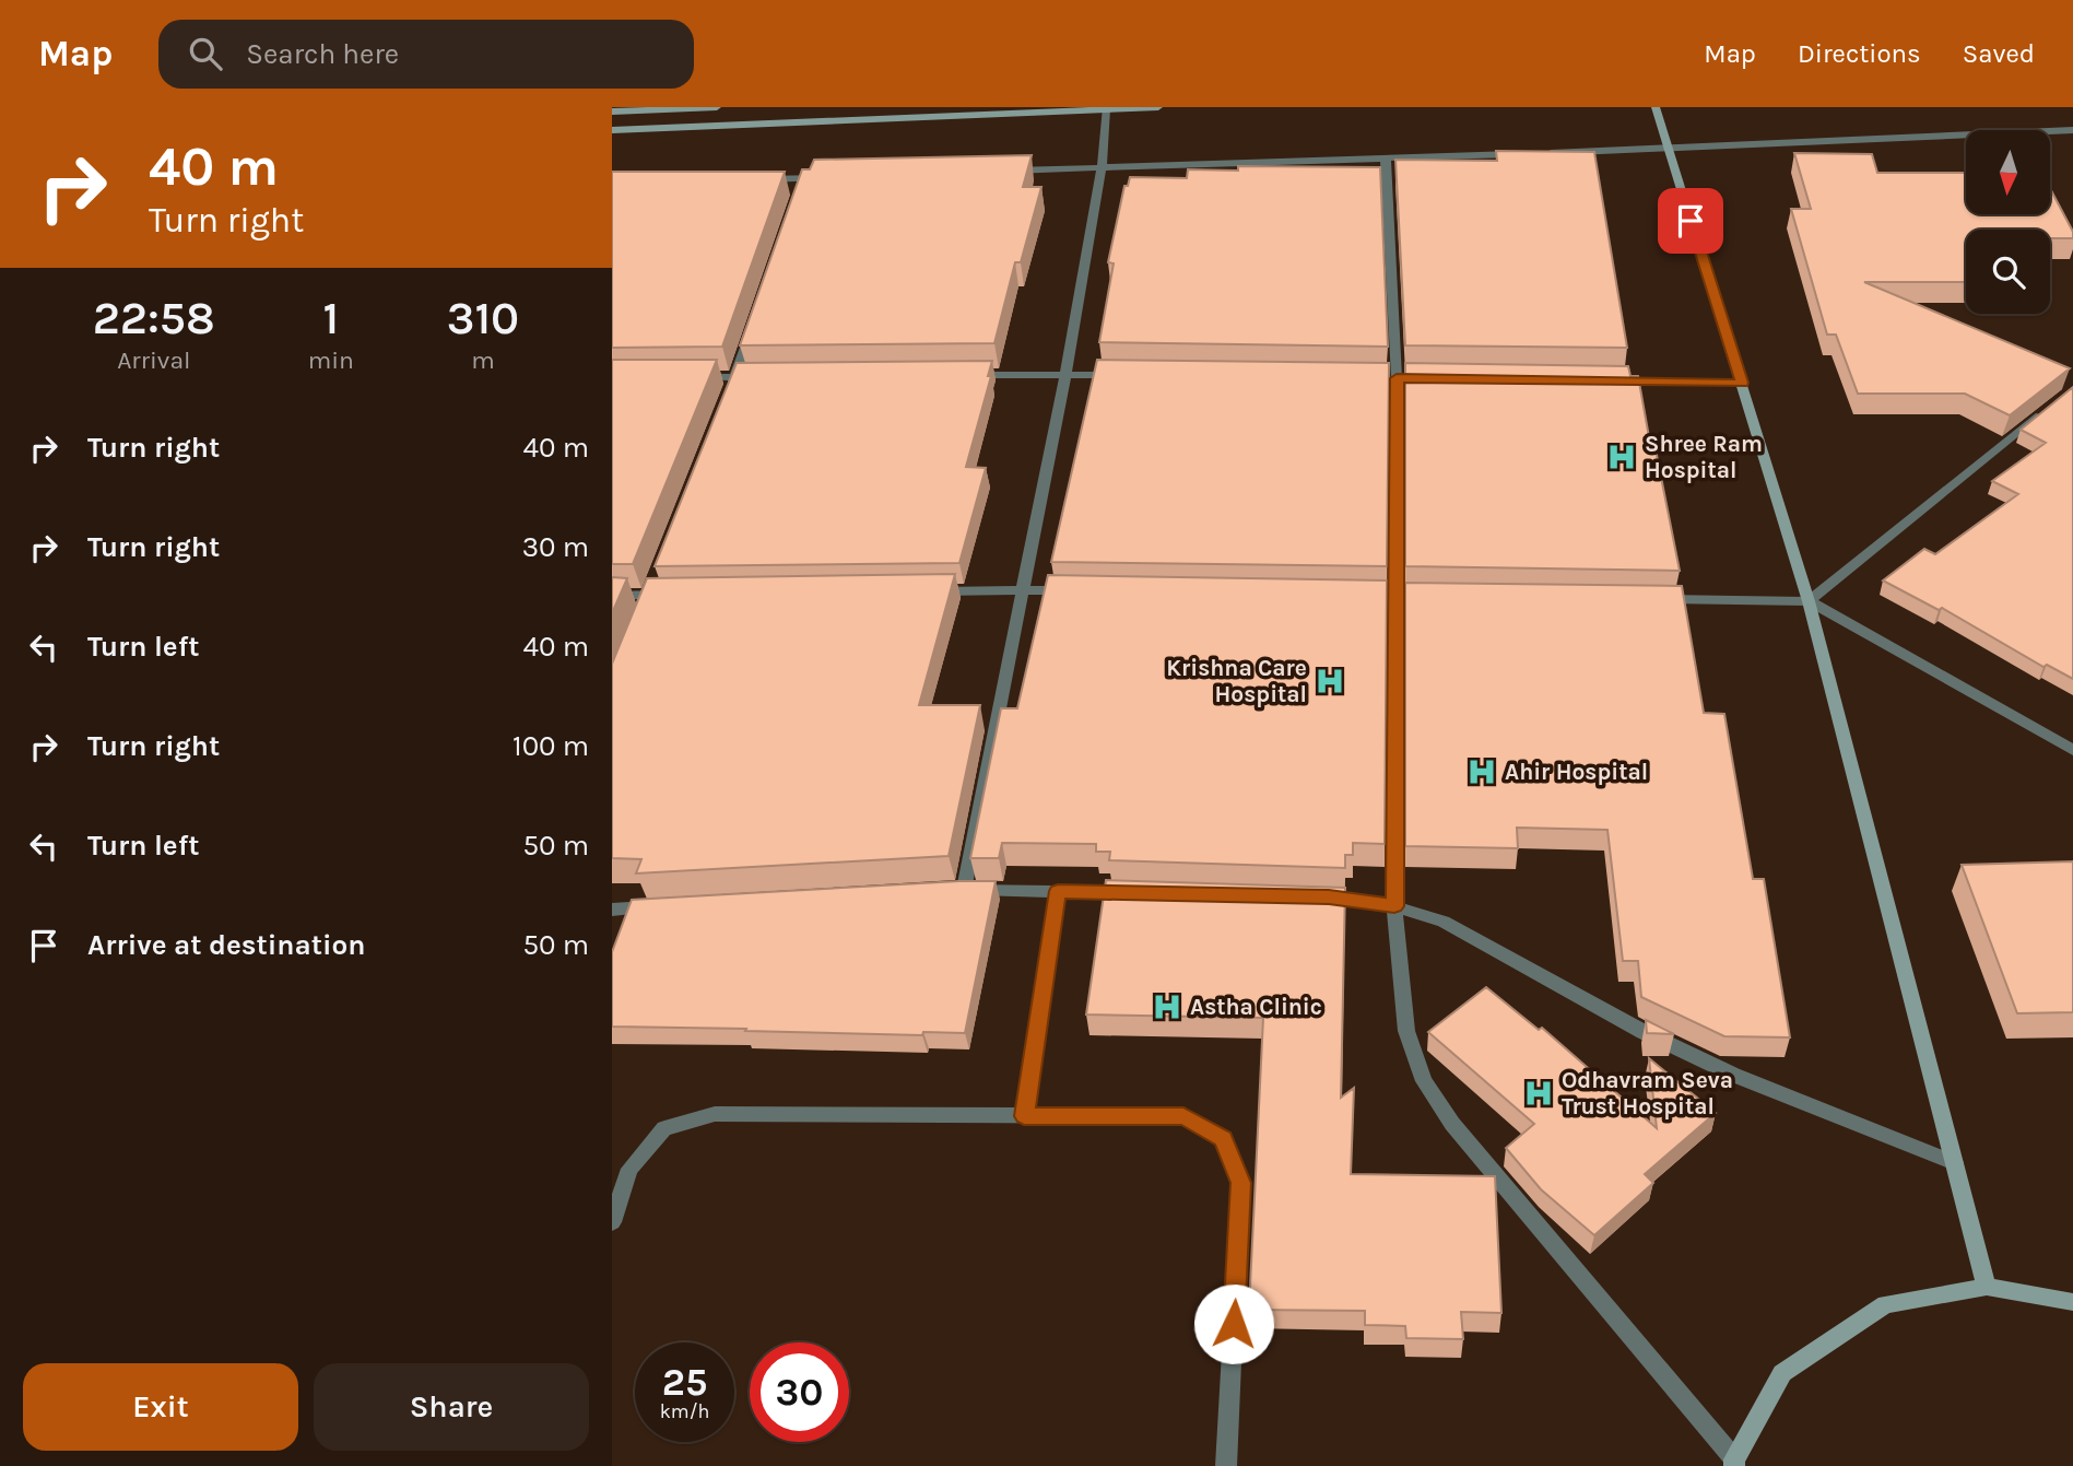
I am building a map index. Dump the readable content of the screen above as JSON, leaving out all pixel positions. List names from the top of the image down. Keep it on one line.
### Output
{"places":{"hospital":["Shree Ram Hospital","Krishna Care Hospital","Ahir Hospital","Astha Clinic","Odhavram Seva Trust Hospital"]},"north":"bottom","page":{"header":"Map","search":"Search here","nav":["Map","Directions","Saved"],"turn":["40 m","Turn right"],"eta":["22:58","Arrival","1","min","310","m"],"list":[{"name":"Turn right","value":"40 m"},{"name":"Turn right","value":"30 m"},{"name":"Turn left","value":"40 m"},{"name":"Turn right","value":"100 m"},{"name":"Turn left","value":"50 m"},{"name":"Arrive at destination","value":"50 m"}],"speed":"25 km/h","limit":"30","buttons":["Exit","Share"]}}
